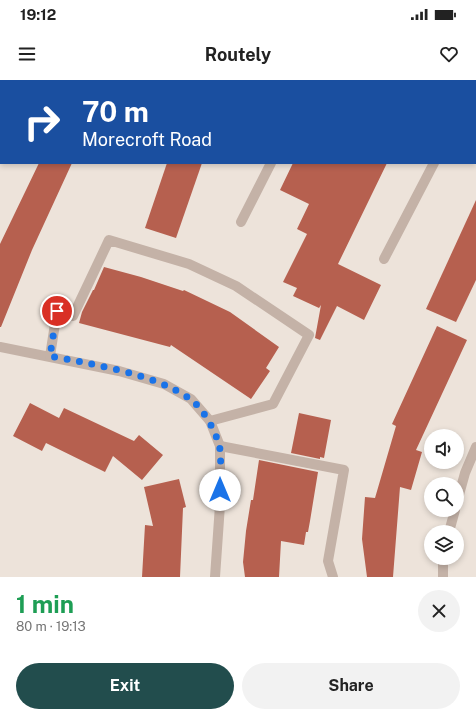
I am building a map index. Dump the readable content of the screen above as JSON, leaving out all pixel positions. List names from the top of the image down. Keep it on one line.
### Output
{"page":{"status":"19:12","header":"Routely","turn":["70 m","Morecroft Road"],"heading":["1 min","80 m · 19:13"],"buttons":["Exit","Share"]}}
